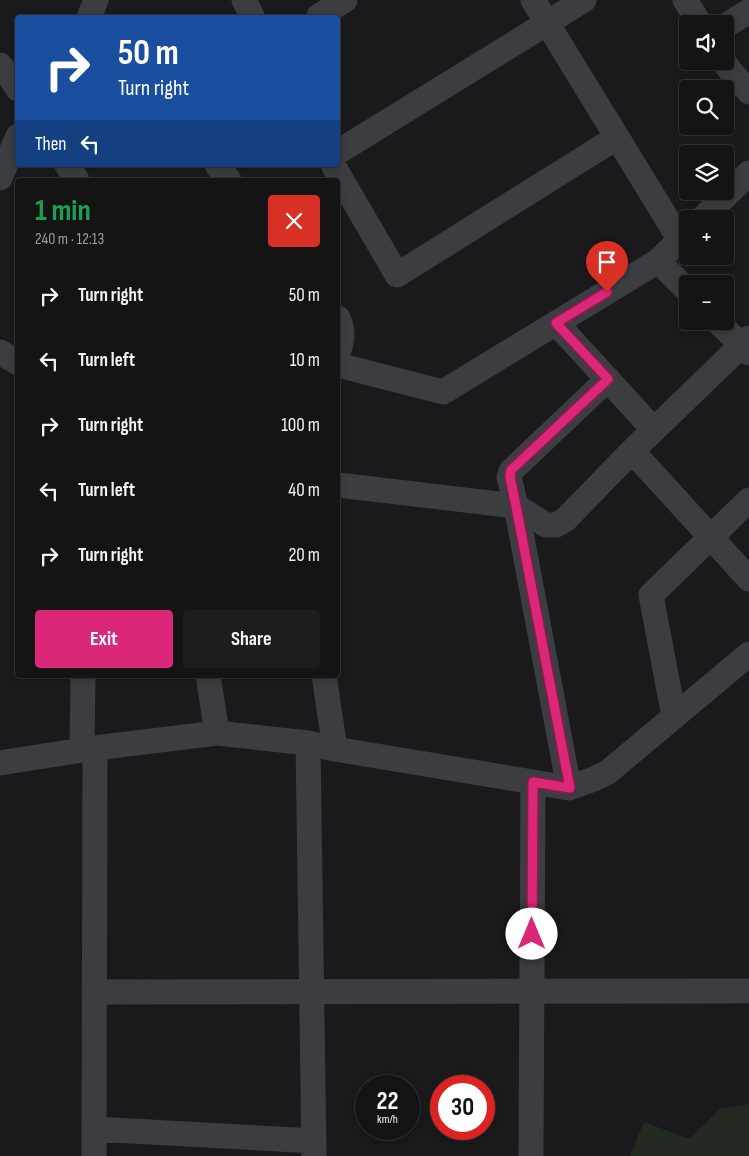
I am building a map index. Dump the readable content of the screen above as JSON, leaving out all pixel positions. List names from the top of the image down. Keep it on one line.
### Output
{"page":{"map_buttons":["+","−"],"turn":["50 m","Turn right"],"then":"Then","heading":["1 min","240 m · 12:13"],"list":[{"name":"Turn right","value":"50 m"},{"name":"Turn left","value":"10 m"},{"name":"Turn right","value":"100 m"},{"name":"Turn left","value":"40 m"},{"name":"Turn right","value":"20 m"}],"buttons":["Exit","Share"],"speed":"22 km/h","limit":"30"}}
